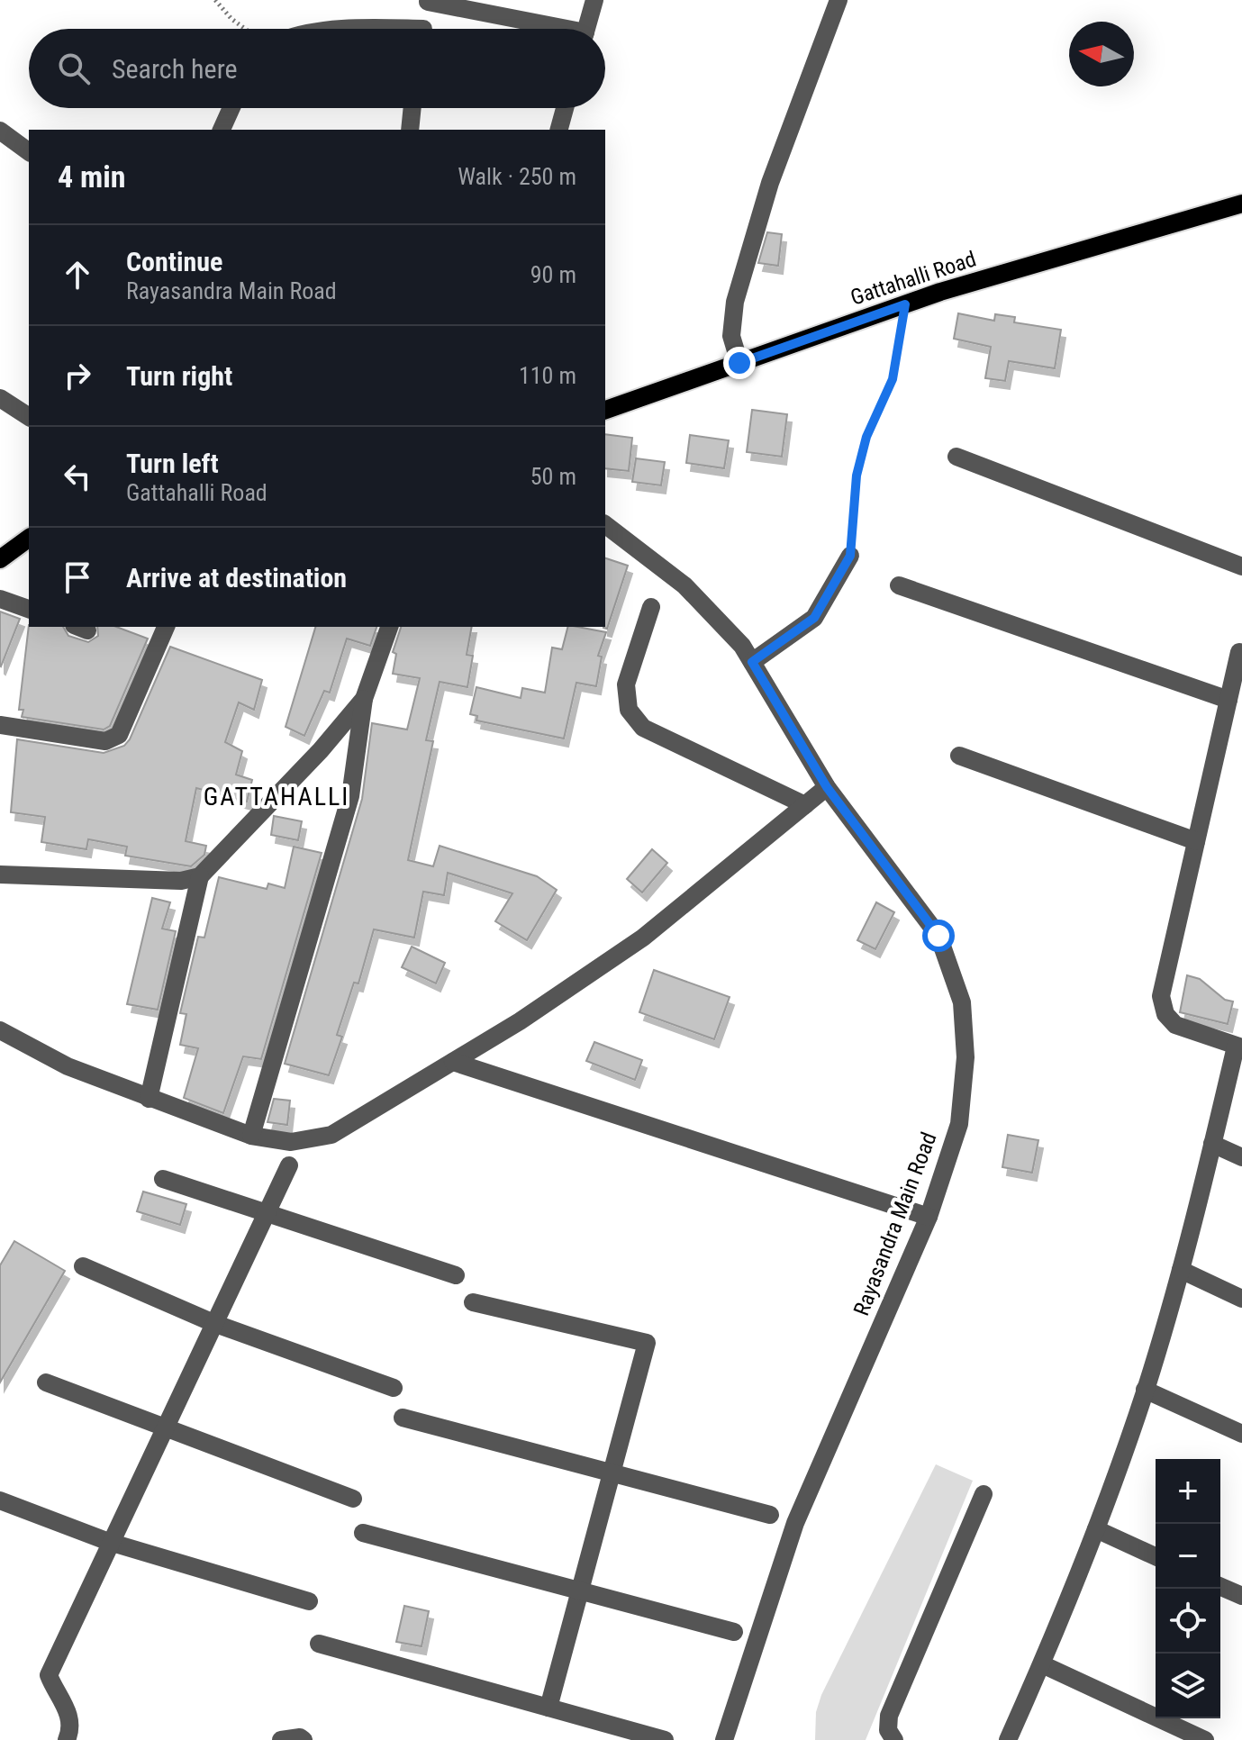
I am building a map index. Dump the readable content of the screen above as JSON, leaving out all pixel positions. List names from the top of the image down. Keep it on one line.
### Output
{"streets":{"main road":["Gattahalli Road"],"street":["Rayasandra Main Road"]},"districts":["GATTAHALLI"],"north":"left","page":{"search":"Search here","heading":["4 min","Walk · 250 m"],"list":[["Continue","Rayasandra Main Road","90 m"],["Turn right","110 m"],["Turn left","Gattahalli Road","50 m"],"Arrive at destination"],"map_buttons":["+","−"]}}
